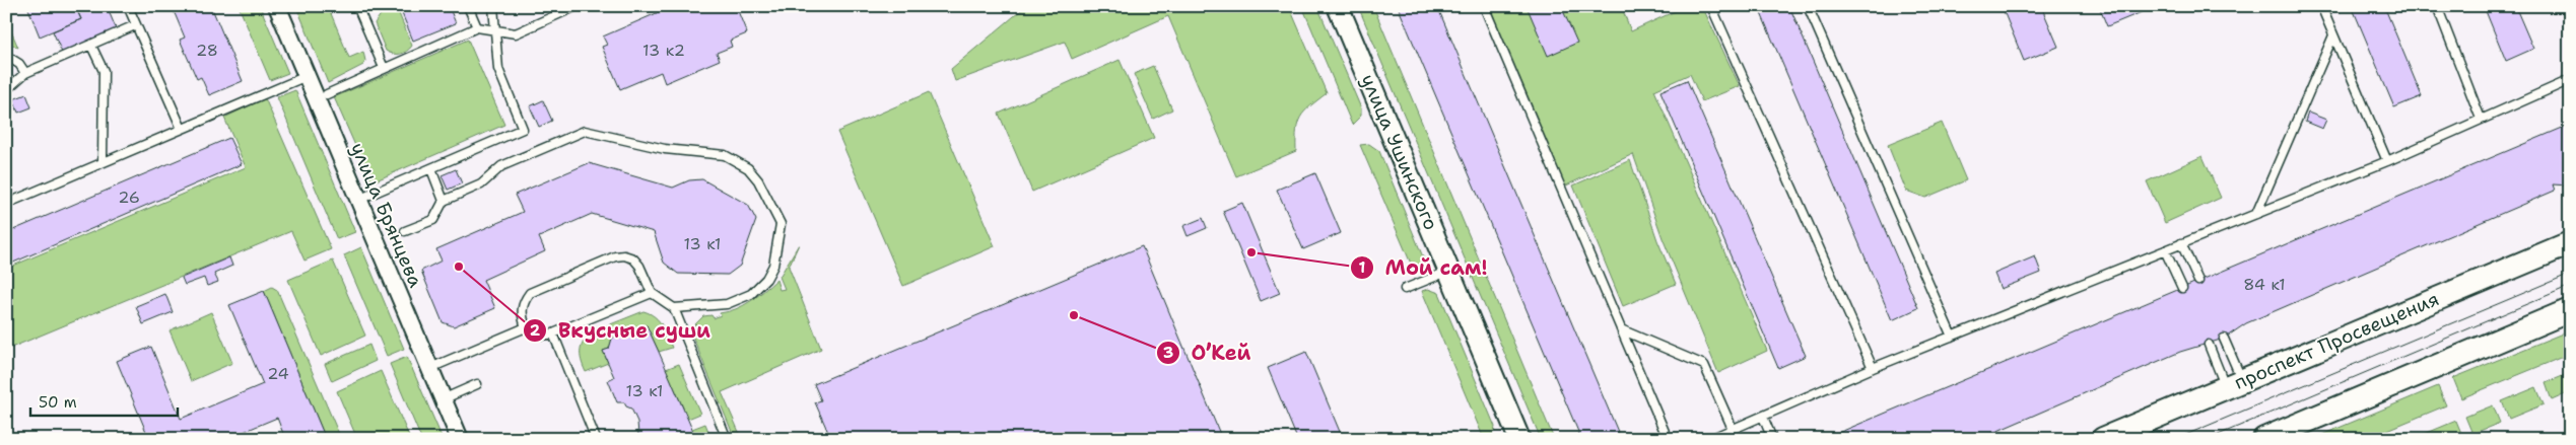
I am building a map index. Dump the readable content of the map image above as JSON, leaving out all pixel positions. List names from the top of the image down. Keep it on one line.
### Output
{"streets":{"main road":["проспект Просвещения"],"street":["улица Ушинского","улица Брянцева"]},"places":["Мой сам!","Вкусные суши","О’Кей"],"house_numbers":["28","13 к2","26","13 к1","84 к1","24","13 к1"],"scale_bar":"50 m"}
